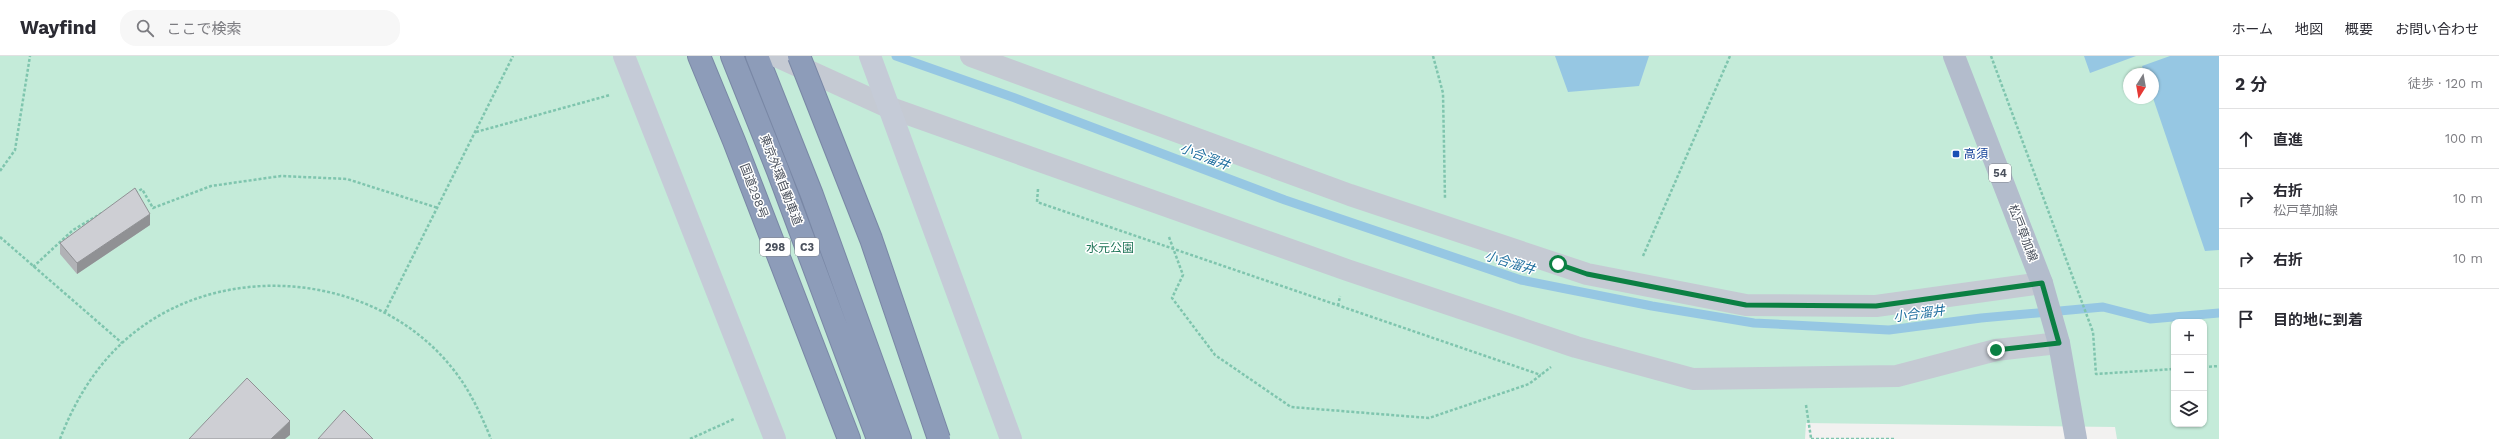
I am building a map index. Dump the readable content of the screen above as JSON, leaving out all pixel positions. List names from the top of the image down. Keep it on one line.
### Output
{"streets":{"highway":["東京外環自動車道","国道298号","298","C3"],"main road":["54","松戸草加線"]},"water":["小合溜井"],"parks":["水元公園"],"places":{"transit":["高須"]},"north":"bottom","page":{"header":"Wayfind","search":"ここで検索","nav":["ホーム","地図","概要","お問い合わせ"],"heading":["2 分","徒歩 · 120 m"],"list":[["直進","100 m"],["右折","松戸草加線","10 m"],["右折","10 m"],"目的地に到着"],"map_buttons":["+","−"]}}
